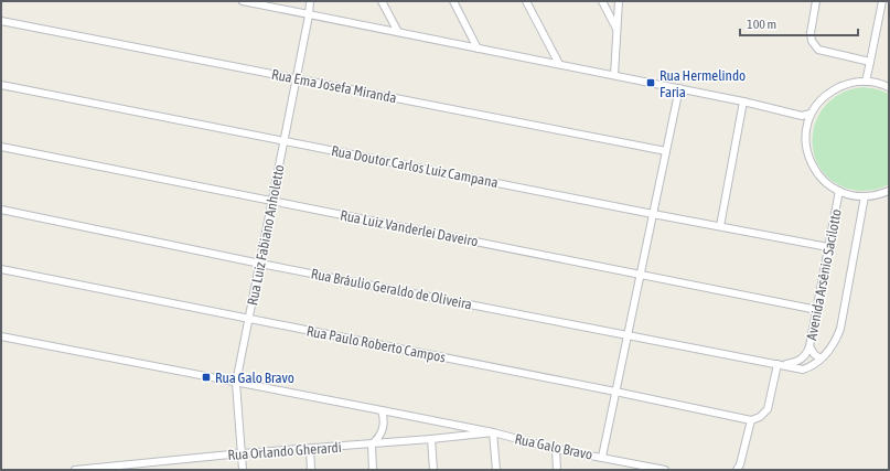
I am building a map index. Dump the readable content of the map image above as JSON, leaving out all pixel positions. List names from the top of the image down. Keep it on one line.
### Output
{"streets":{"street":["Rua Ema Josefa Miranda","Rua Doutor Carlos Luiz Campana","Rua Luiz Vanderlei Daveiro","Rua Luiz Fabiano Anholetto","Avenida Arsênio Sacilotto","Rua Bráulio Geraldo de Oliveira","Rua Paulo Roberto Campos","Rua Galo Bravo","Rua Orlando Gherardi"]},"crossings":[["Rua Ema Josefa Miranda","Rua Luiz Fabiano Anholetto"],["Rua Doutor Carlos Luiz Campana","Rua Luiz Fabiano Anholetto"],["Rua Doutor Carlos Luiz Campana","Avenida Arsênio Sacilotto"],["Rua Luiz Vanderlei Daveiro","Rua Luiz Fabiano Anholetto"],["Rua Luiz Vanderlei Daveiro","Avenida Arsênio Sacilotto"],["Rua Luiz Fabiano Anholetto","Rua Bráulio Geraldo de Oliveira"],["Rua Luiz Fabiano Anholetto","Rua Paulo Roberto Campos"],["Rua Luiz Fabiano Anholetto","Rua Galo Bravo"],["Rua Luiz Fabiano Anholetto","Rua Orlando Gherardi"],["Avenida Arsênio Sacilotto","Rua Bráulio Geraldo de Oliveira"],["Rua Galo Bravo","Rua Orlando Gherardi"]],"places":{"transit":["Rua Hermelindo Faria","Rua Galo Bravo"]},"scale_bar":"100 m"}
